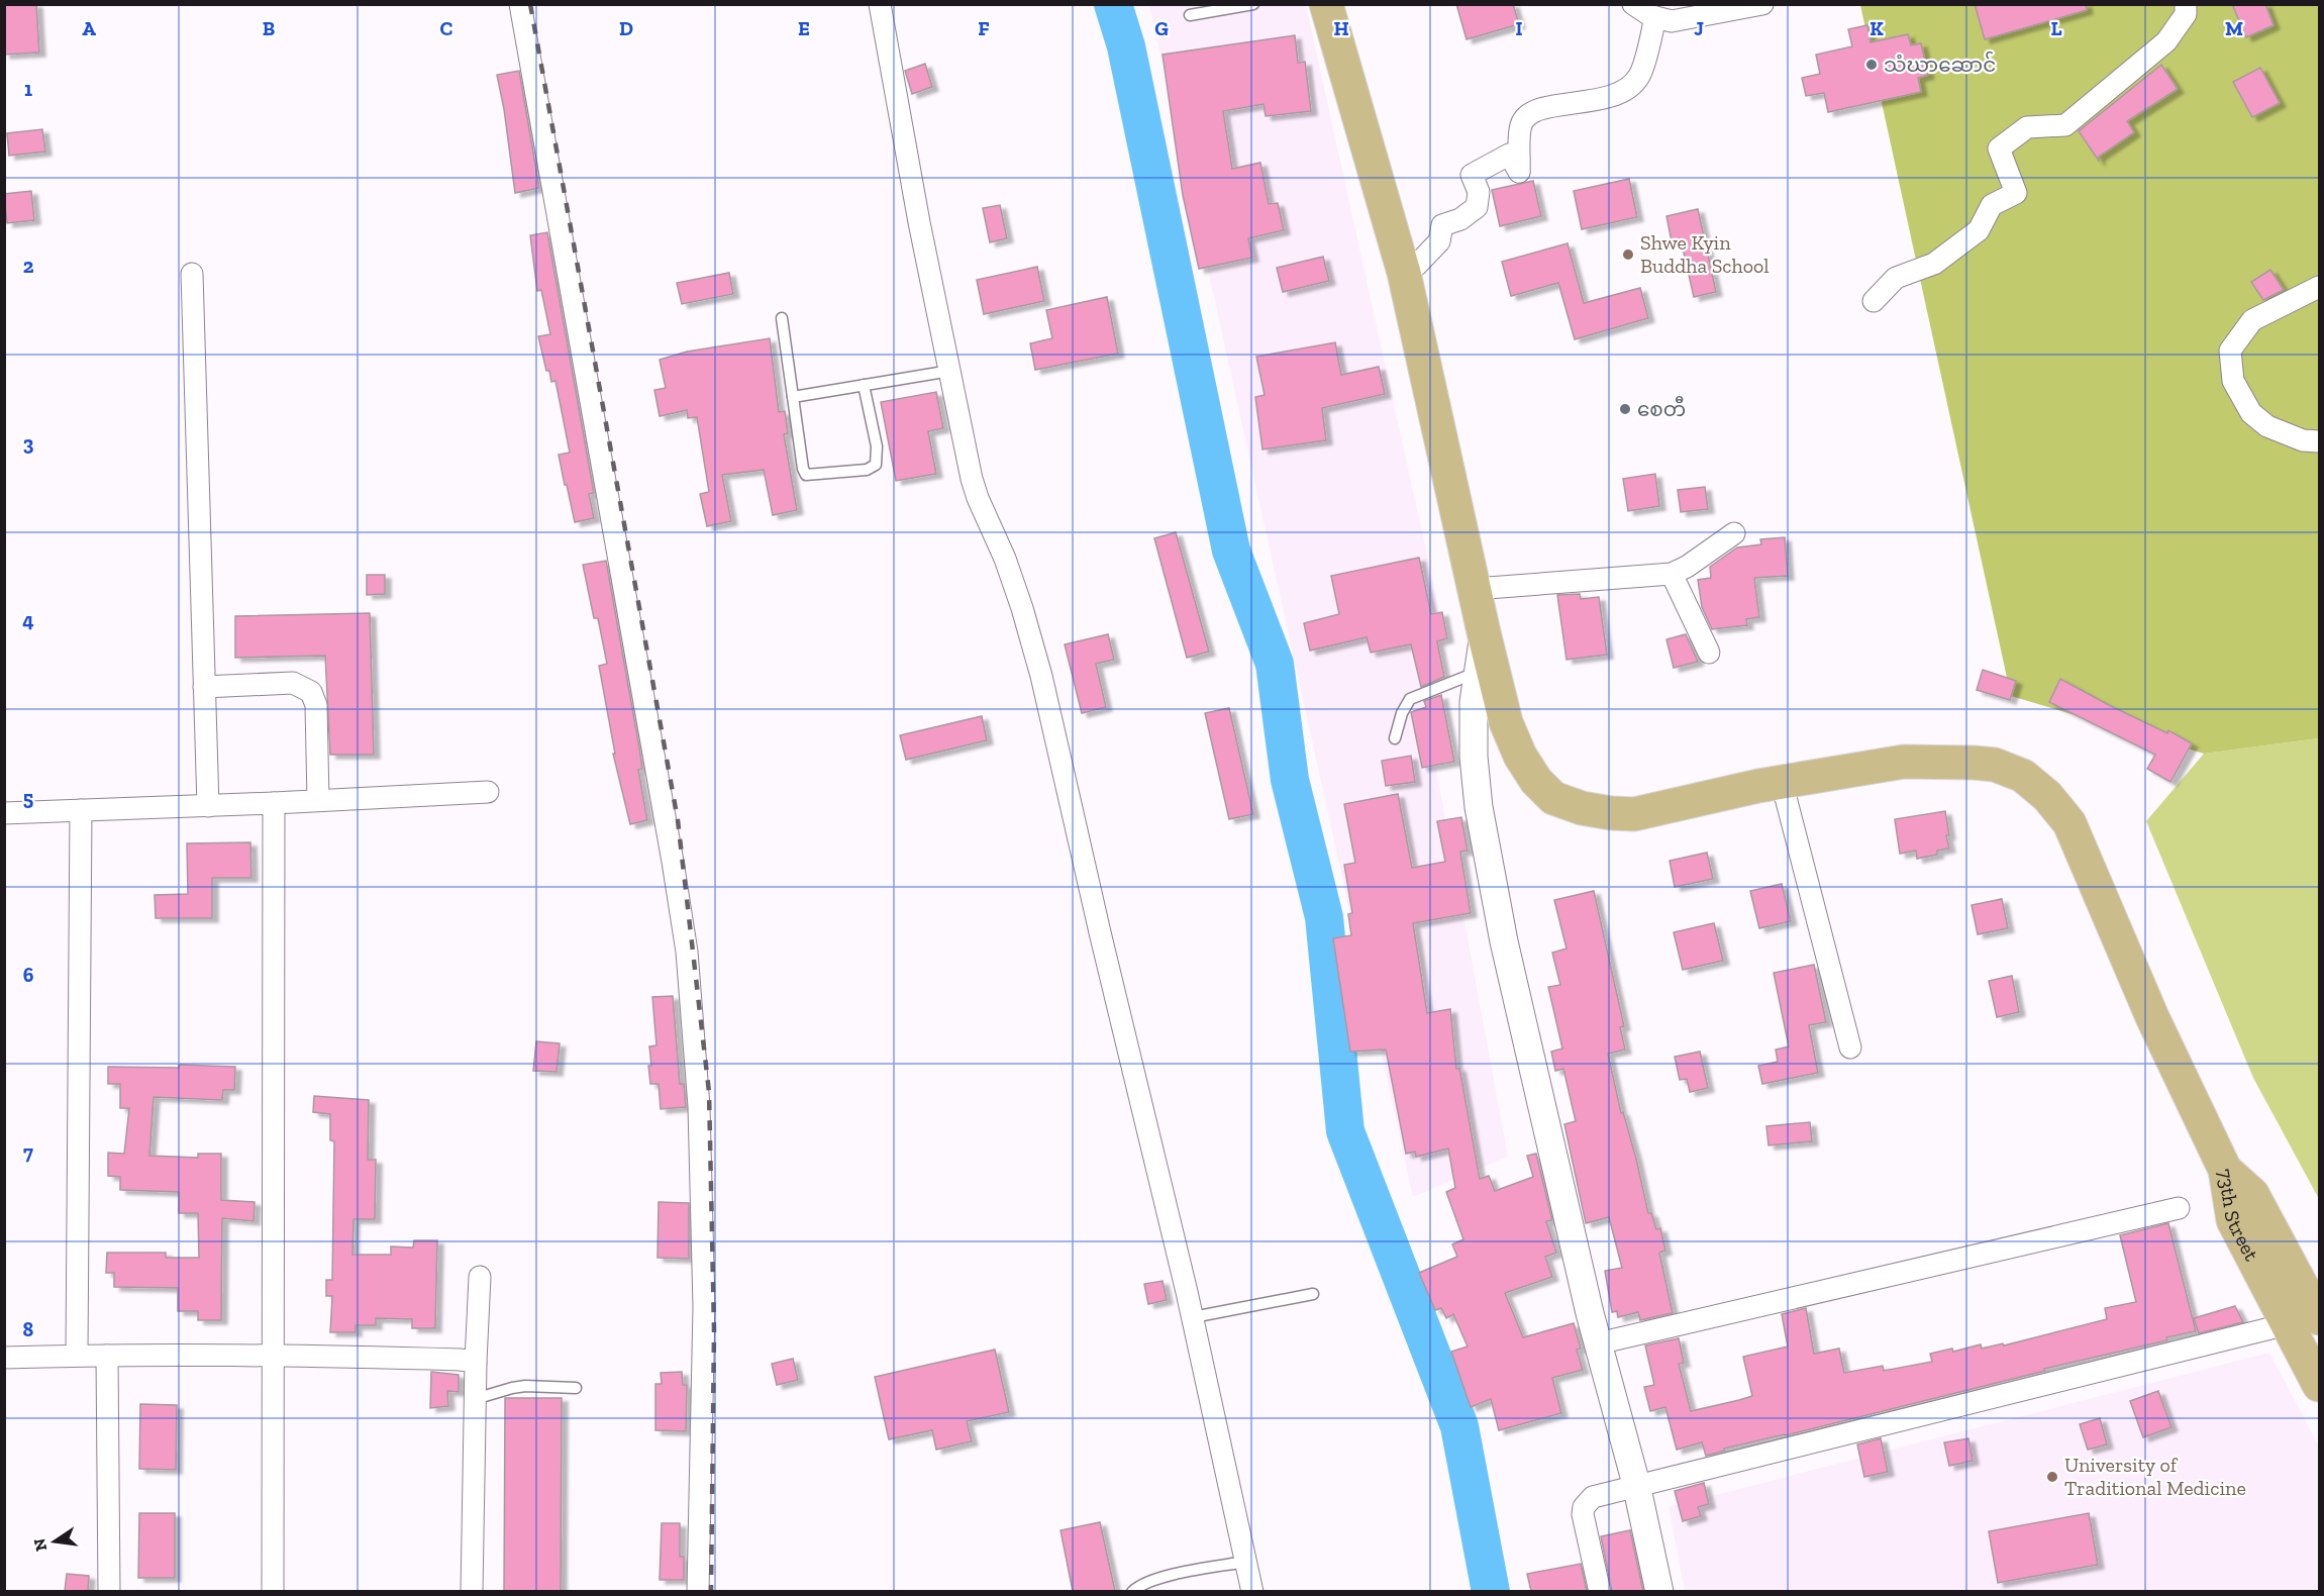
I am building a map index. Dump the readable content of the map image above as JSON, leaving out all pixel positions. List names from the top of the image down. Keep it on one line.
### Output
{"streets":{"main road":["73th Street"]},"places":["သံဃာဆောင်","Shwe Kyin Buddha School","စေတီ","University of Traditional Medicine"],"north":"left","grid":{"columns":["A","B","C","D","E","F","G","H","I","J","K","L","M"],"rows":["1","2","3","4","5","6","7","8"]}}
